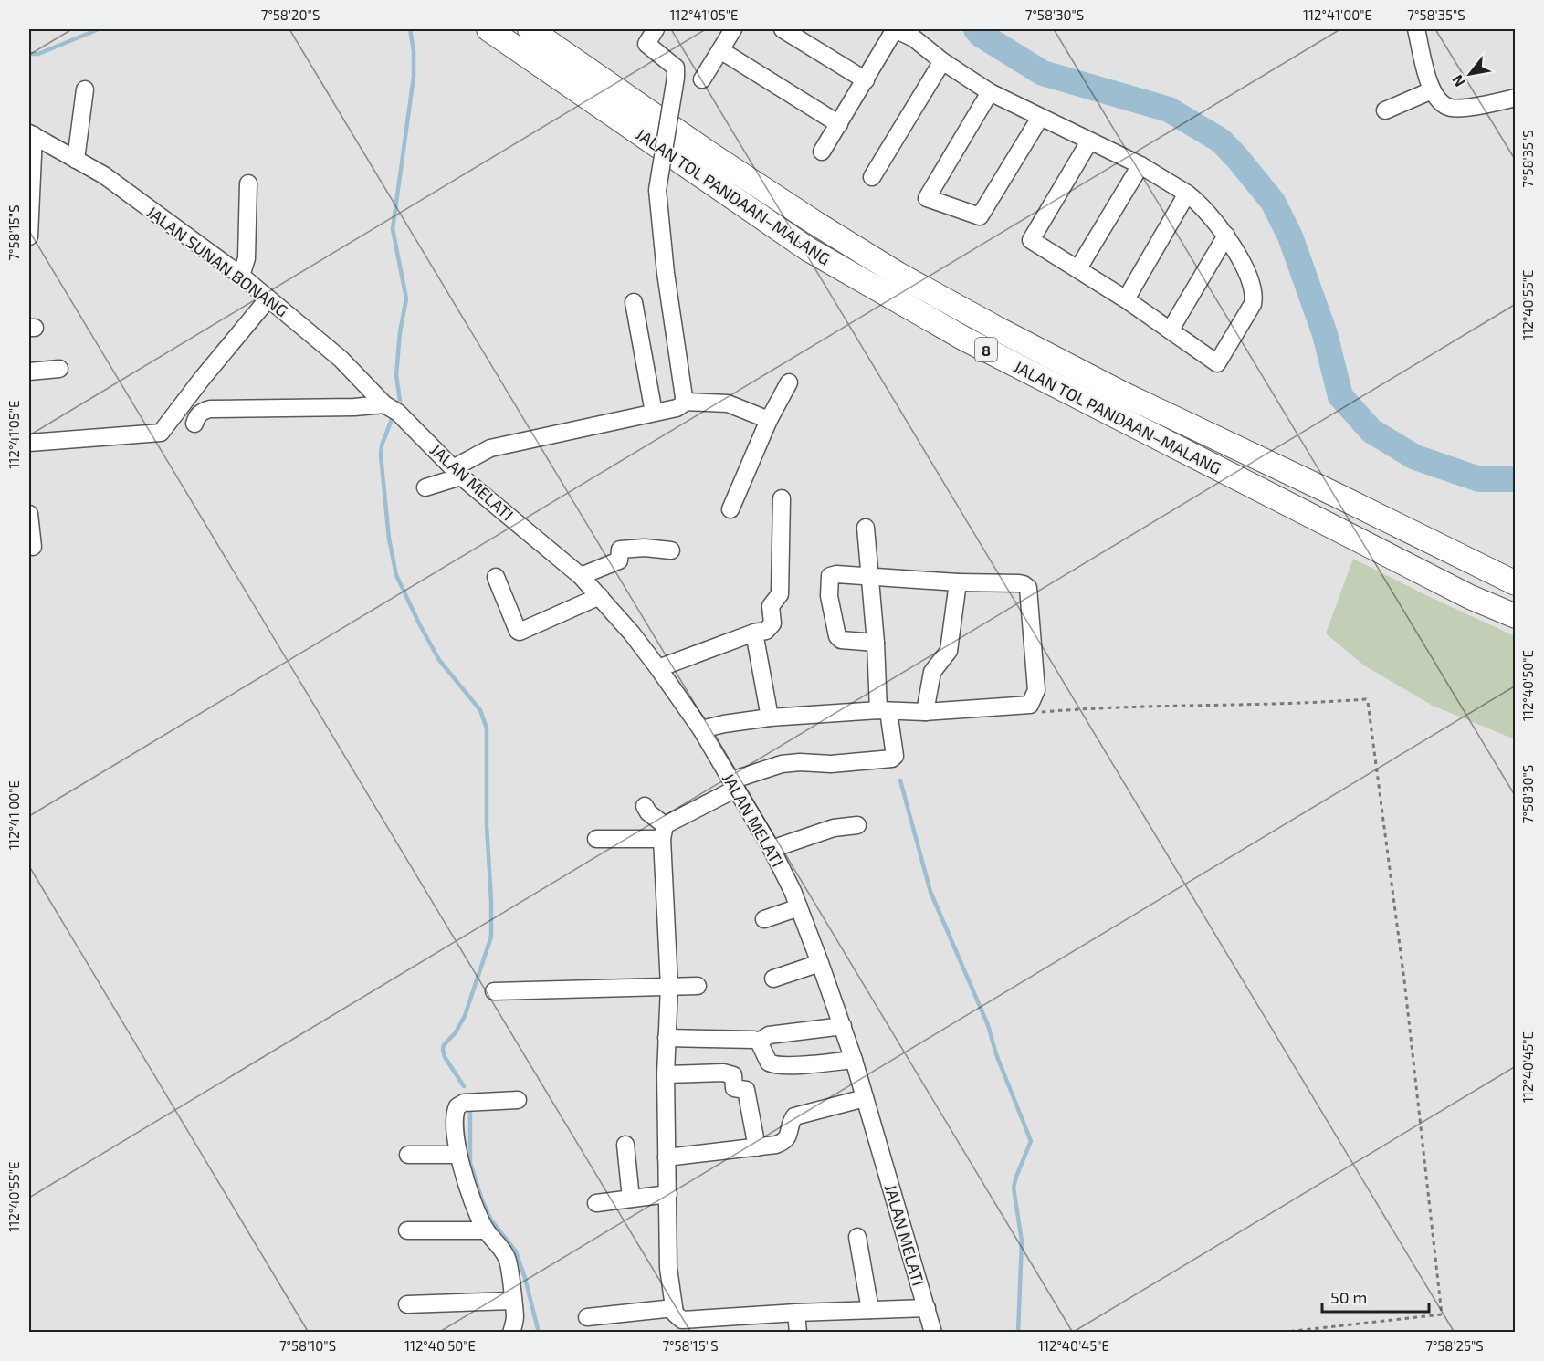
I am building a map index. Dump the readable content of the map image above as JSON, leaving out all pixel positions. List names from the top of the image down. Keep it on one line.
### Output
{"streets":{"highway":["JALAN TOL PANDAAN–MALANG","8"],"street":["JALAN SUNAN BONANG","JALAN MELATI"]},"crossings":[["JALAN SUNAN BONANG","JALAN MELATI"]],"scale_bar":"50 m","north":"bottom left","coordinates":["7°58'20\"S","112°41'05\"E","7°58'30\"S","112°41'00\"E","7°58'35\"S","7°58'15\"S","112°40'55\"E","112°40'50\"E","112°40'45\"E","7°58'10\"S","7°58'25\"S"]}
